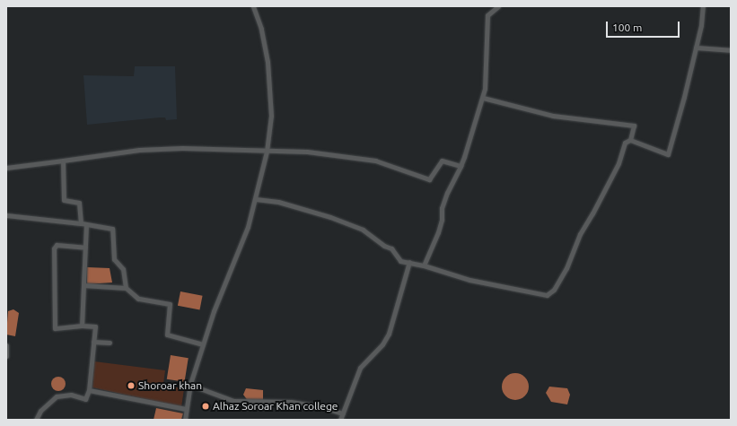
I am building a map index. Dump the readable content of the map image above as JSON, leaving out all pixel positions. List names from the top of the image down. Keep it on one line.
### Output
{"places":["Shoroar khan","Alhaz Soroar Khan college"],"scale_bar":"100 m"}
